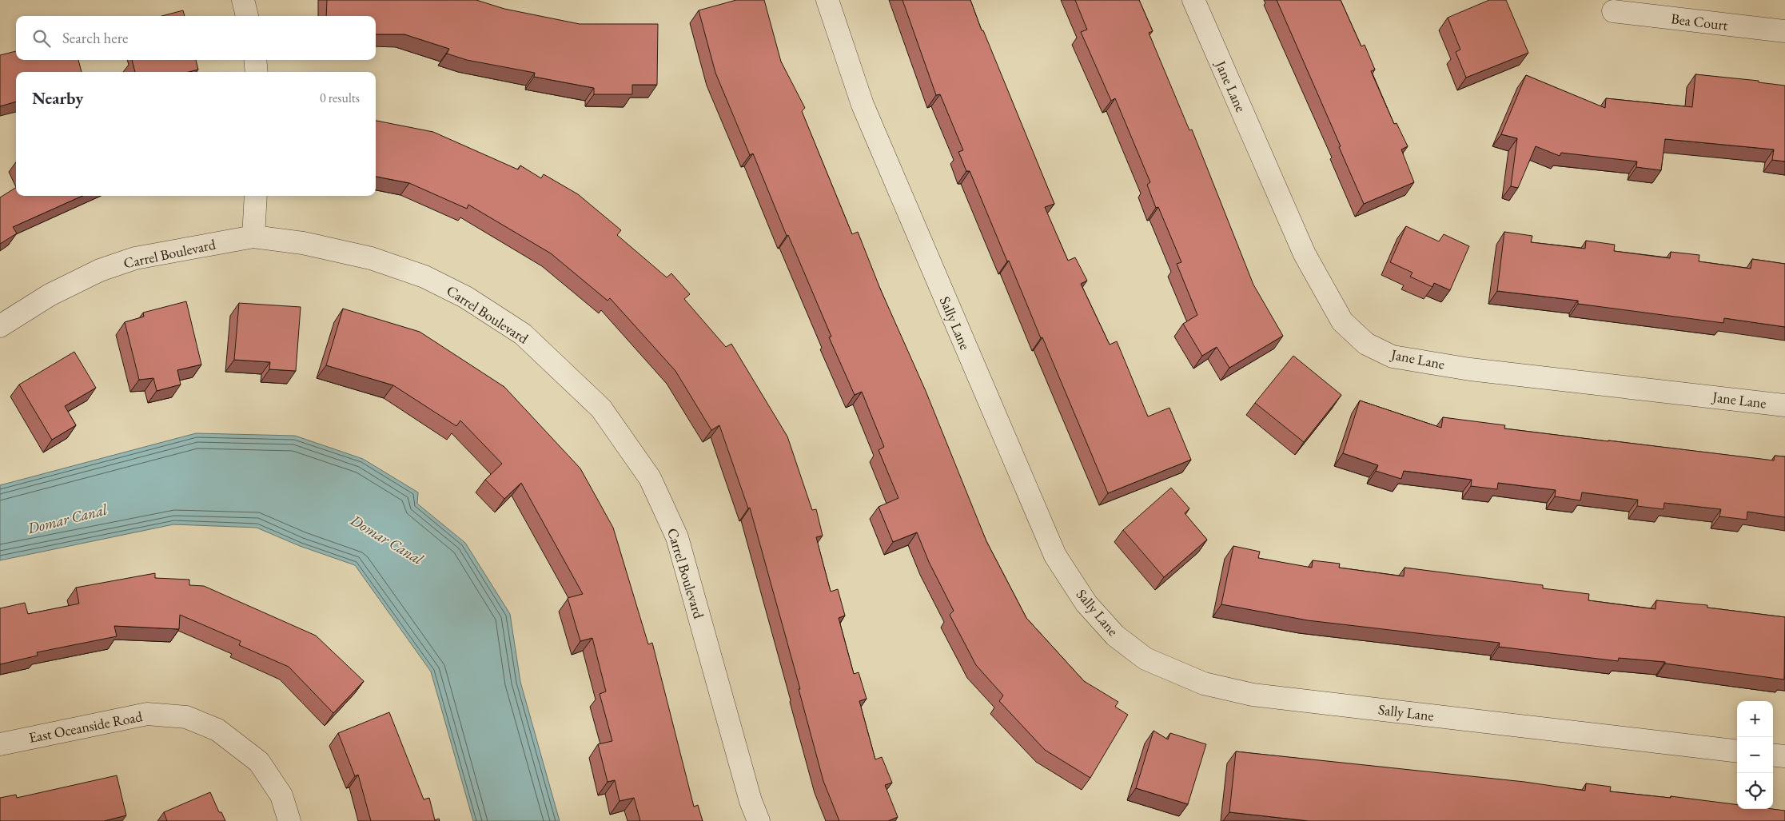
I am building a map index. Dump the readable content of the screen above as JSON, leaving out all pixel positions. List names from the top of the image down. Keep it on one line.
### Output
{"streets":{"street":["Bea Court","Jane Lane","Carrel Boulevard","Sally Lane","East Oceanside Road"]},"water":["Domar Canal"],"page":{"search":"Search here","heading":["Nearby","0 results"],"map_buttons":["+","−"]}}
